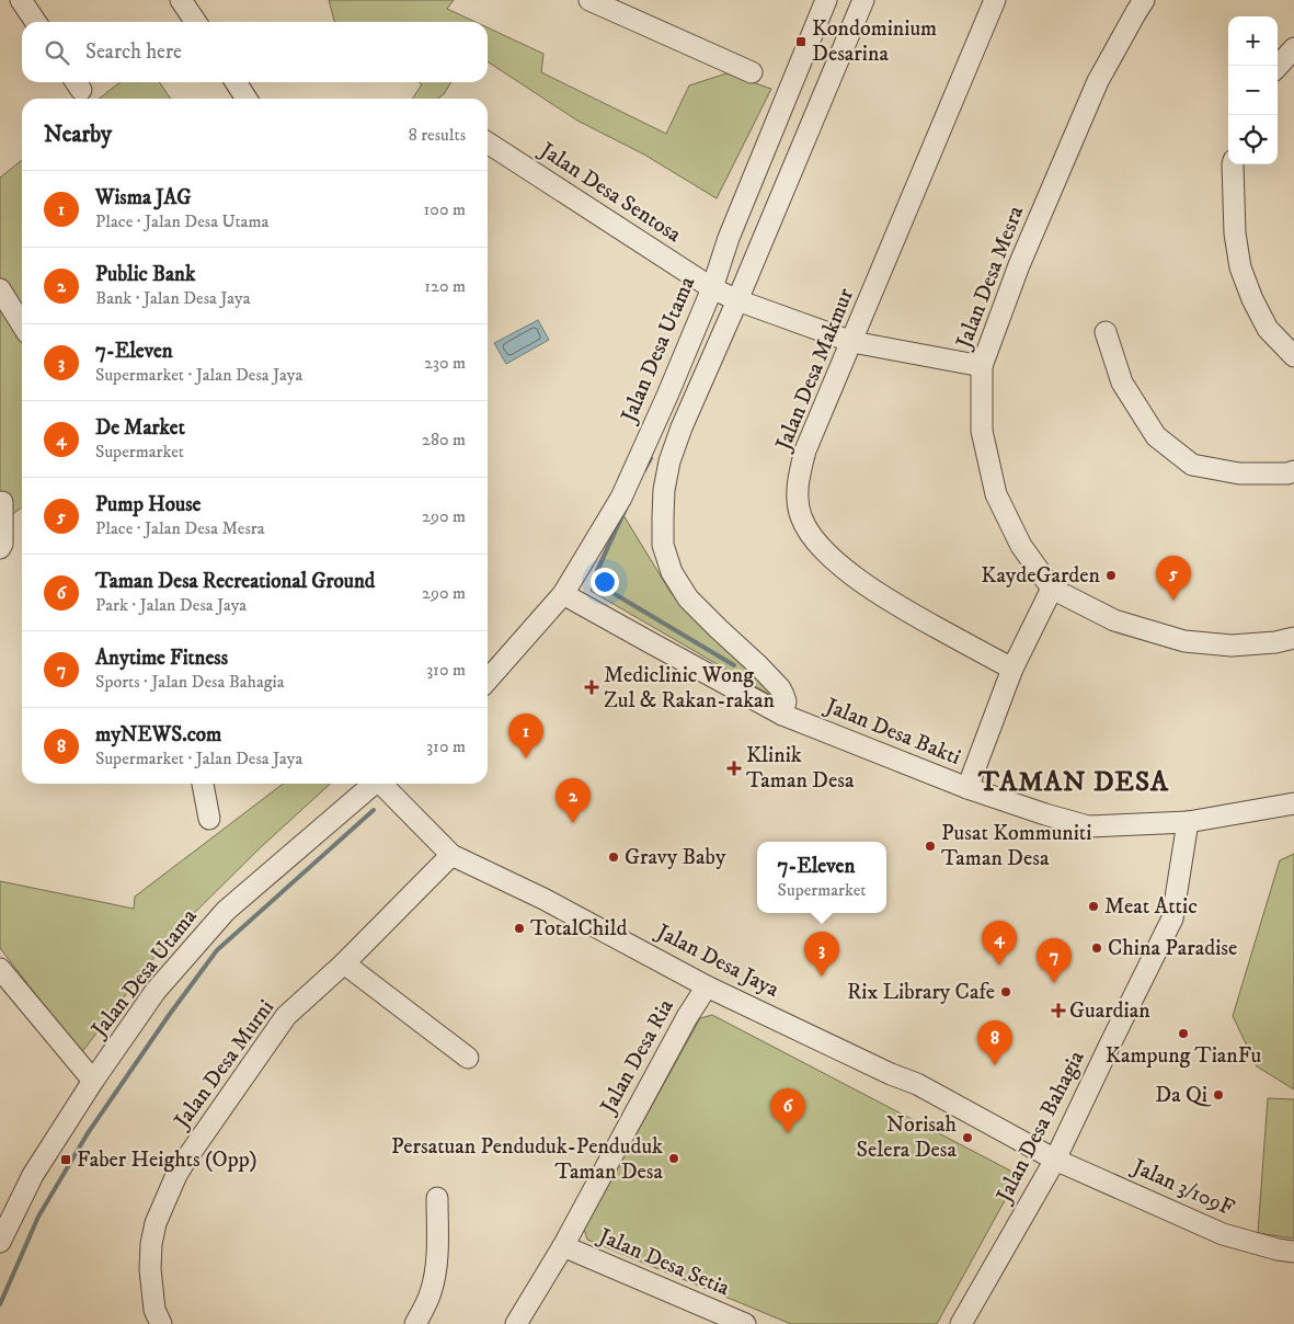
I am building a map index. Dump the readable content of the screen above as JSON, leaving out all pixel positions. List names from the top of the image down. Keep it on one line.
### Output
{"streets":{"street":["Jalan Desa Sentosa","Jalan Desa Mesra","Jalan Desa Utama","Jalan Desa Makmur","Jalan Desa Bakti","Jalan Desa Jaya","Jalan Desa Ria","Jalan Desa Murni","Jalan Desa Bahagia","Jalan 3/109F","Jalan Desa Setia"]},"crossings":[["Jalan Desa Sentosa","Jalan Desa Mesra"],["Jalan Desa Sentosa","Jalan Desa Utama"],["Jalan Desa Sentosa","Jalan Desa Makmur"],["Jalan Desa Utama","Jalan Desa Bakti"],["Jalan Desa Bakti","Jalan Desa Bahagia"],["Jalan Desa Jaya","Jalan Desa Ria"],["Jalan Desa Jaya","Jalan Desa Murni"],["Jalan Desa Jaya","Jalan Desa Bahagia"],["Jalan Desa Jaya","Jalan 3/109F"],["Jalan Desa Ria","Jalan Desa Setia"],["Jalan Desa Bahagia","Jalan 3/109F"]],"districts":["TAMAN DESA"],"places":{"transit":["Kondominium Desarina","Faber Heights (Opp)"],"other":["KaydeGarden","Pusat Kommuniti Taman Desa","Gravy Baby","Meat Attic","TotalChild","China Paradise","Rix Library Cafe","Kampung TianFu","Da Qi","Norisah Selera Desa","Persatuan Penduduk-Penduduk Taman Desa"],"health":["Mediclinic Wong Zul & Rakan-rakan","Klinik Taman Desa","Guardian"]},"page":{"map_buttons":["+","−"],"search":"Search here","heading":["Nearby","8 results"],"list":[{"mark":"1","name":"Wisma JAG","note":"Place · Jalan Desa Utama","value":"100 m"},{"mark":"2","name":"Public Bank","note":"Bank · Jalan Desa Jaya","value":"120 m"},{"mark":"3","name":"7-Eleven","note":"Supermarket · Jalan Desa Jaya","value":"230 m"},{"mark":"4","name":"De Market","note":"Supermarket","value":"280 m"},{"mark":"5","name":"Pump House","note":"Place · Jalan Desa Mesra","value":"290 m"},{"mark":"6","name":"Taman Desa Recreational Ground","note":"Park · Jalan Desa Jaya","value":"290 m"},{"mark":"7","name":"Anytime Fitness","note":"Sports · Jalan Desa Bahagia","value":"310 m"},{"mark":"8","name":"myNEWS.com","note":"Supermarket · Jalan Desa Jaya","value":"310 m"}],"pins":["5","1","2","4","3","7","8","6"],"popup":["7-Eleven","Supermarket"]}}
